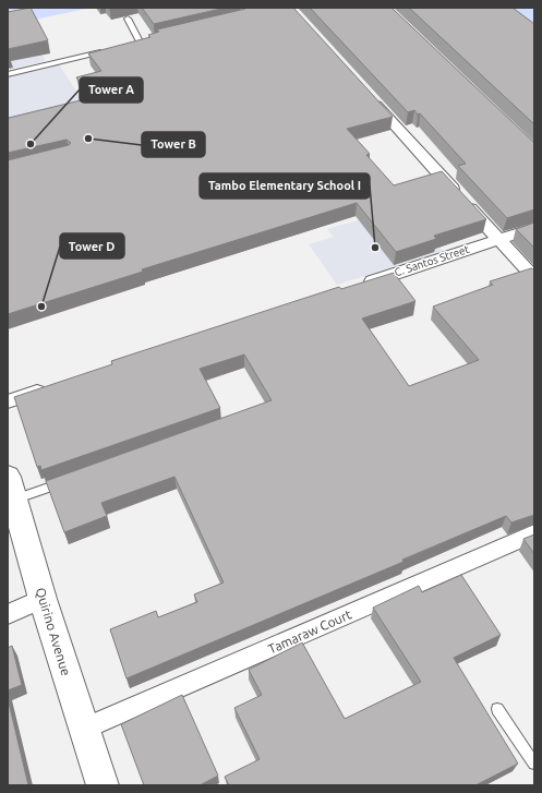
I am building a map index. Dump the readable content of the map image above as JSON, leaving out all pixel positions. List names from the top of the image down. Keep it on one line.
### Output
{"streets":{"main road":["Quirino Avenue"],"street":["C. Santos Street","Tamaraw Court"]},"crossings":[["Quirino Avenue","Tamaraw Court"]],"places":["Tower B","Tower A","Tambo Elementary School I","Tower D"]}
